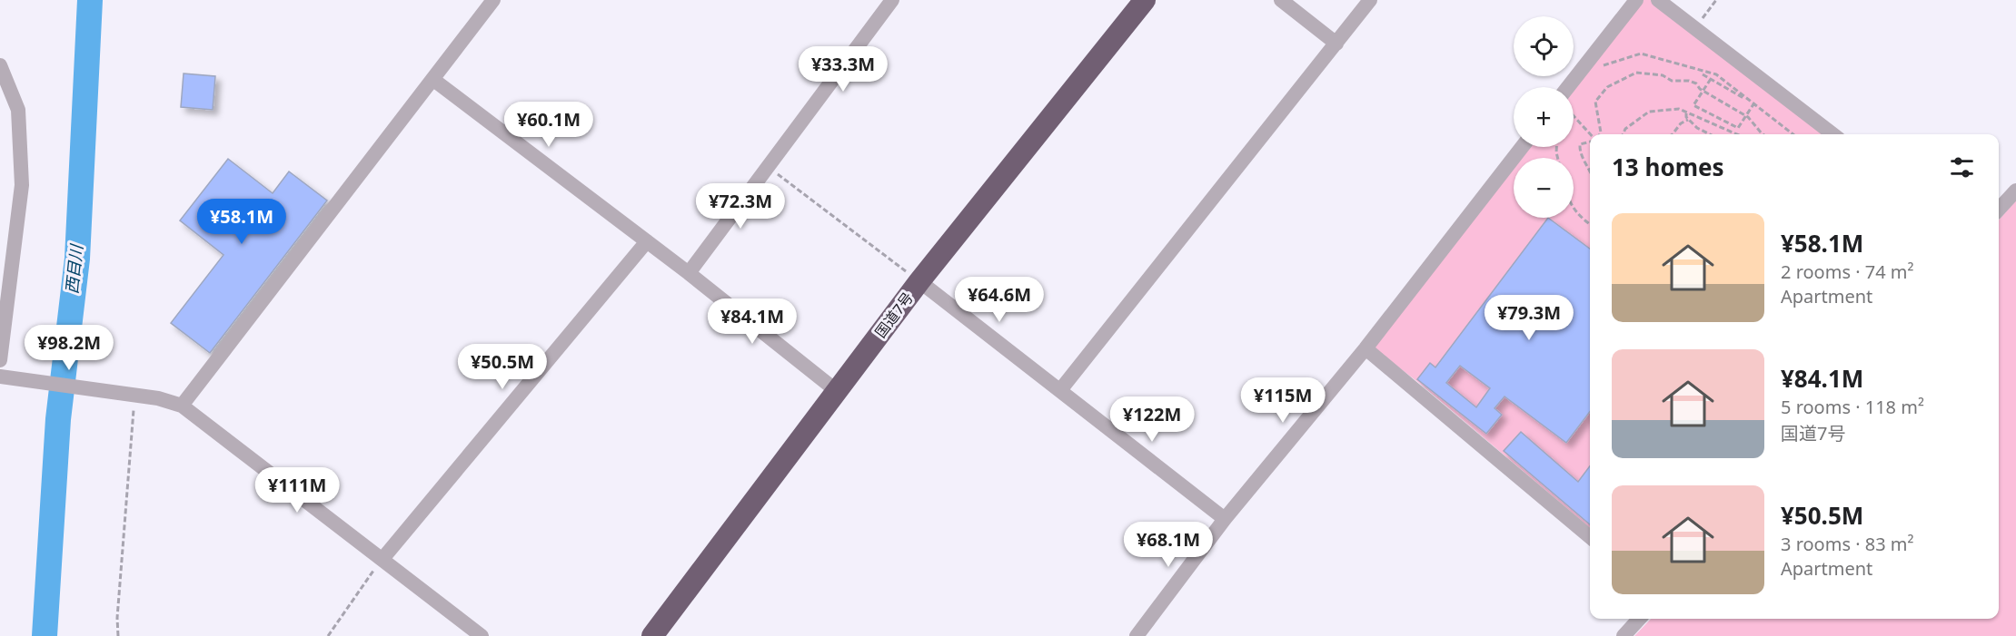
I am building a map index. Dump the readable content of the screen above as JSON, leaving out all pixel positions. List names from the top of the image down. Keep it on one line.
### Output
{"streets":{"highway":["国道7号"]},"water":["西目川"],"page":{"map_buttons":["+","−"],"price":["¥33.3M","¥60.1M","¥72.3M","¥58.1M","¥64.6M","¥79.3M","¥84.1M","¥98.2M","¥50.5M","¥115M","¥122M","¥111M","¥68.1M"],"heading":"13 homes","list":[{"name":"¥58.1M","note":"2 rooms · 74 m² · Apartment"},{"name":"¥84.1M","note":"5 rooms · 118 m² · 国道7号"},{"name":"¥50.5M","note":"3 rooms · 83 m² · Apartment"}]}}
